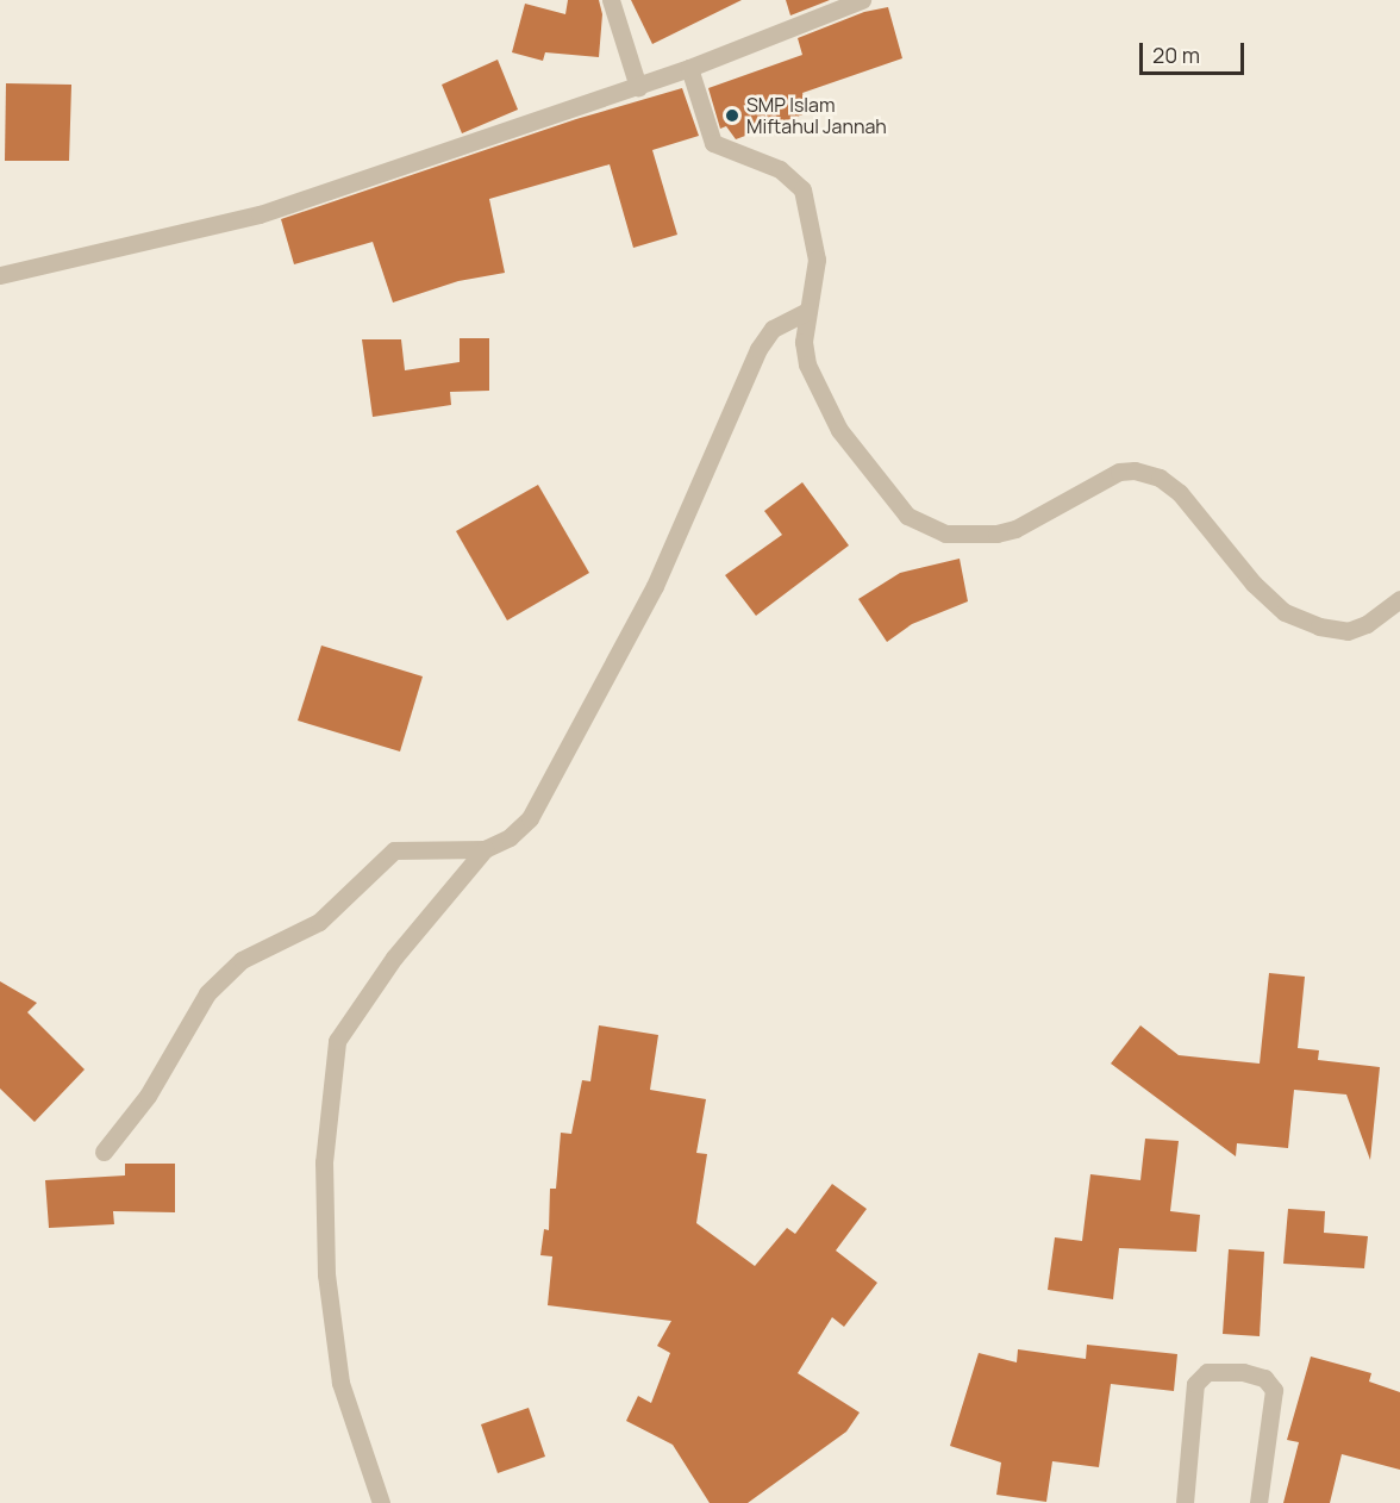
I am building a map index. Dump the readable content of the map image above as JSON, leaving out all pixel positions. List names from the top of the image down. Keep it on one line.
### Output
{"places":["SMP Islam Miftahul Jannah"],"scale_bar":"20 m"}
